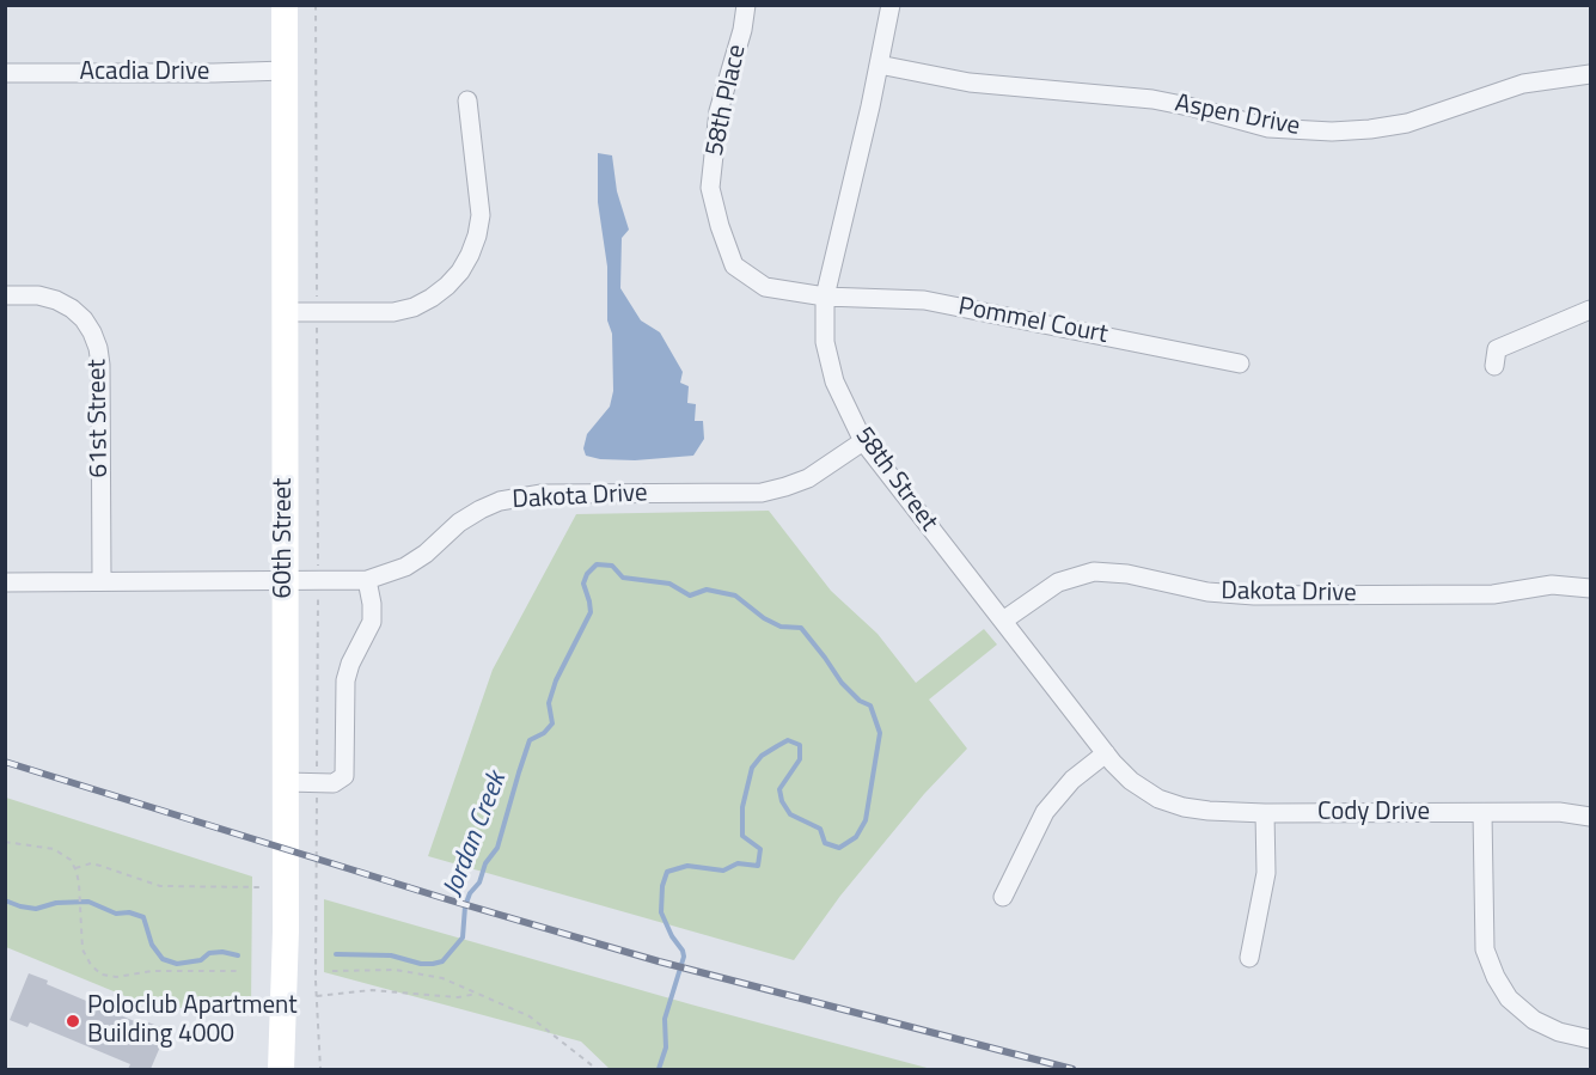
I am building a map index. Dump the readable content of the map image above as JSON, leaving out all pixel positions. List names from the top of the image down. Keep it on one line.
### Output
{"streets":{"main road":["60th Street"],"street":["Acadia Drive","58th Place","Aspen Drive","Pommel Court","61st Street","58th Street","Dakota Drive","Cody Drive"]},"crossings":[["Acadia Drive","60th Street"],["58th Place","Pommel Court"],["58th Place","58th Street"],["Aspen Drive","58th Street"],["Pommel Court","58th Street"],["61st Street","Dakota Drive"],["58th Street","Dakota Drive"],["58th Street","Cody Drive"],["Dakota Drive","60th Street"]],"water":["Jordan Creek"],"places":["Poloclub Apartment Building 4000"]}
